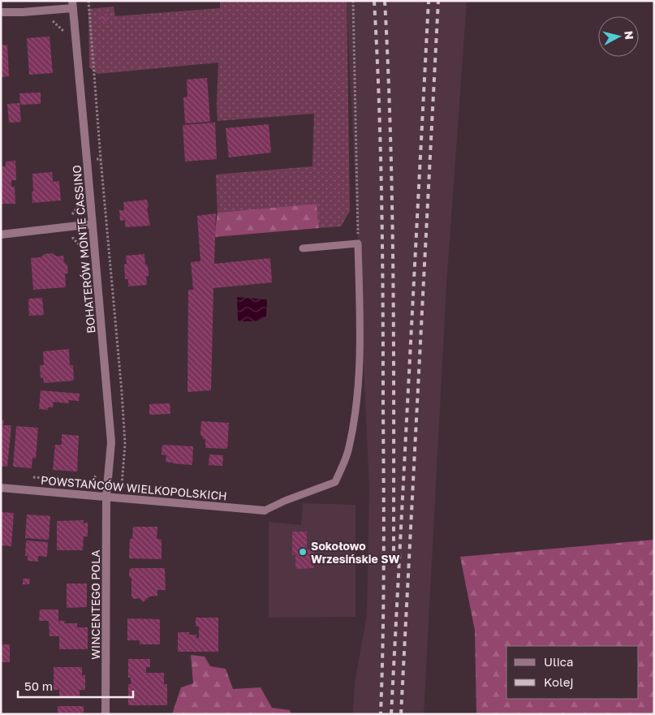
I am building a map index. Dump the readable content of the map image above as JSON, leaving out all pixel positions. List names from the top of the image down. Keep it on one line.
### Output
{"streets":{"street":["BOHATERÓW MONTE CASSINO","POWSTAŃCÓW WIELKOPOLSKICH","WINCENTEGO POLA"]},"crossings":[["BOHATERÓW MONTE CASSINO","POWSTAŃCÓW WIELKOPOLSKICH"],["BOHATERÓW MONTE CASSINO","WINCENTEGO POLA"],["POWSTAŃCÓW WIELKOPOLSKICH","WINCENTEGO POLA"]],"places":["Sokołowo Wrzesińskie SW"],"legend":["Ulica","Kolej"],"scale_bar":"50 m","north":"right"}
